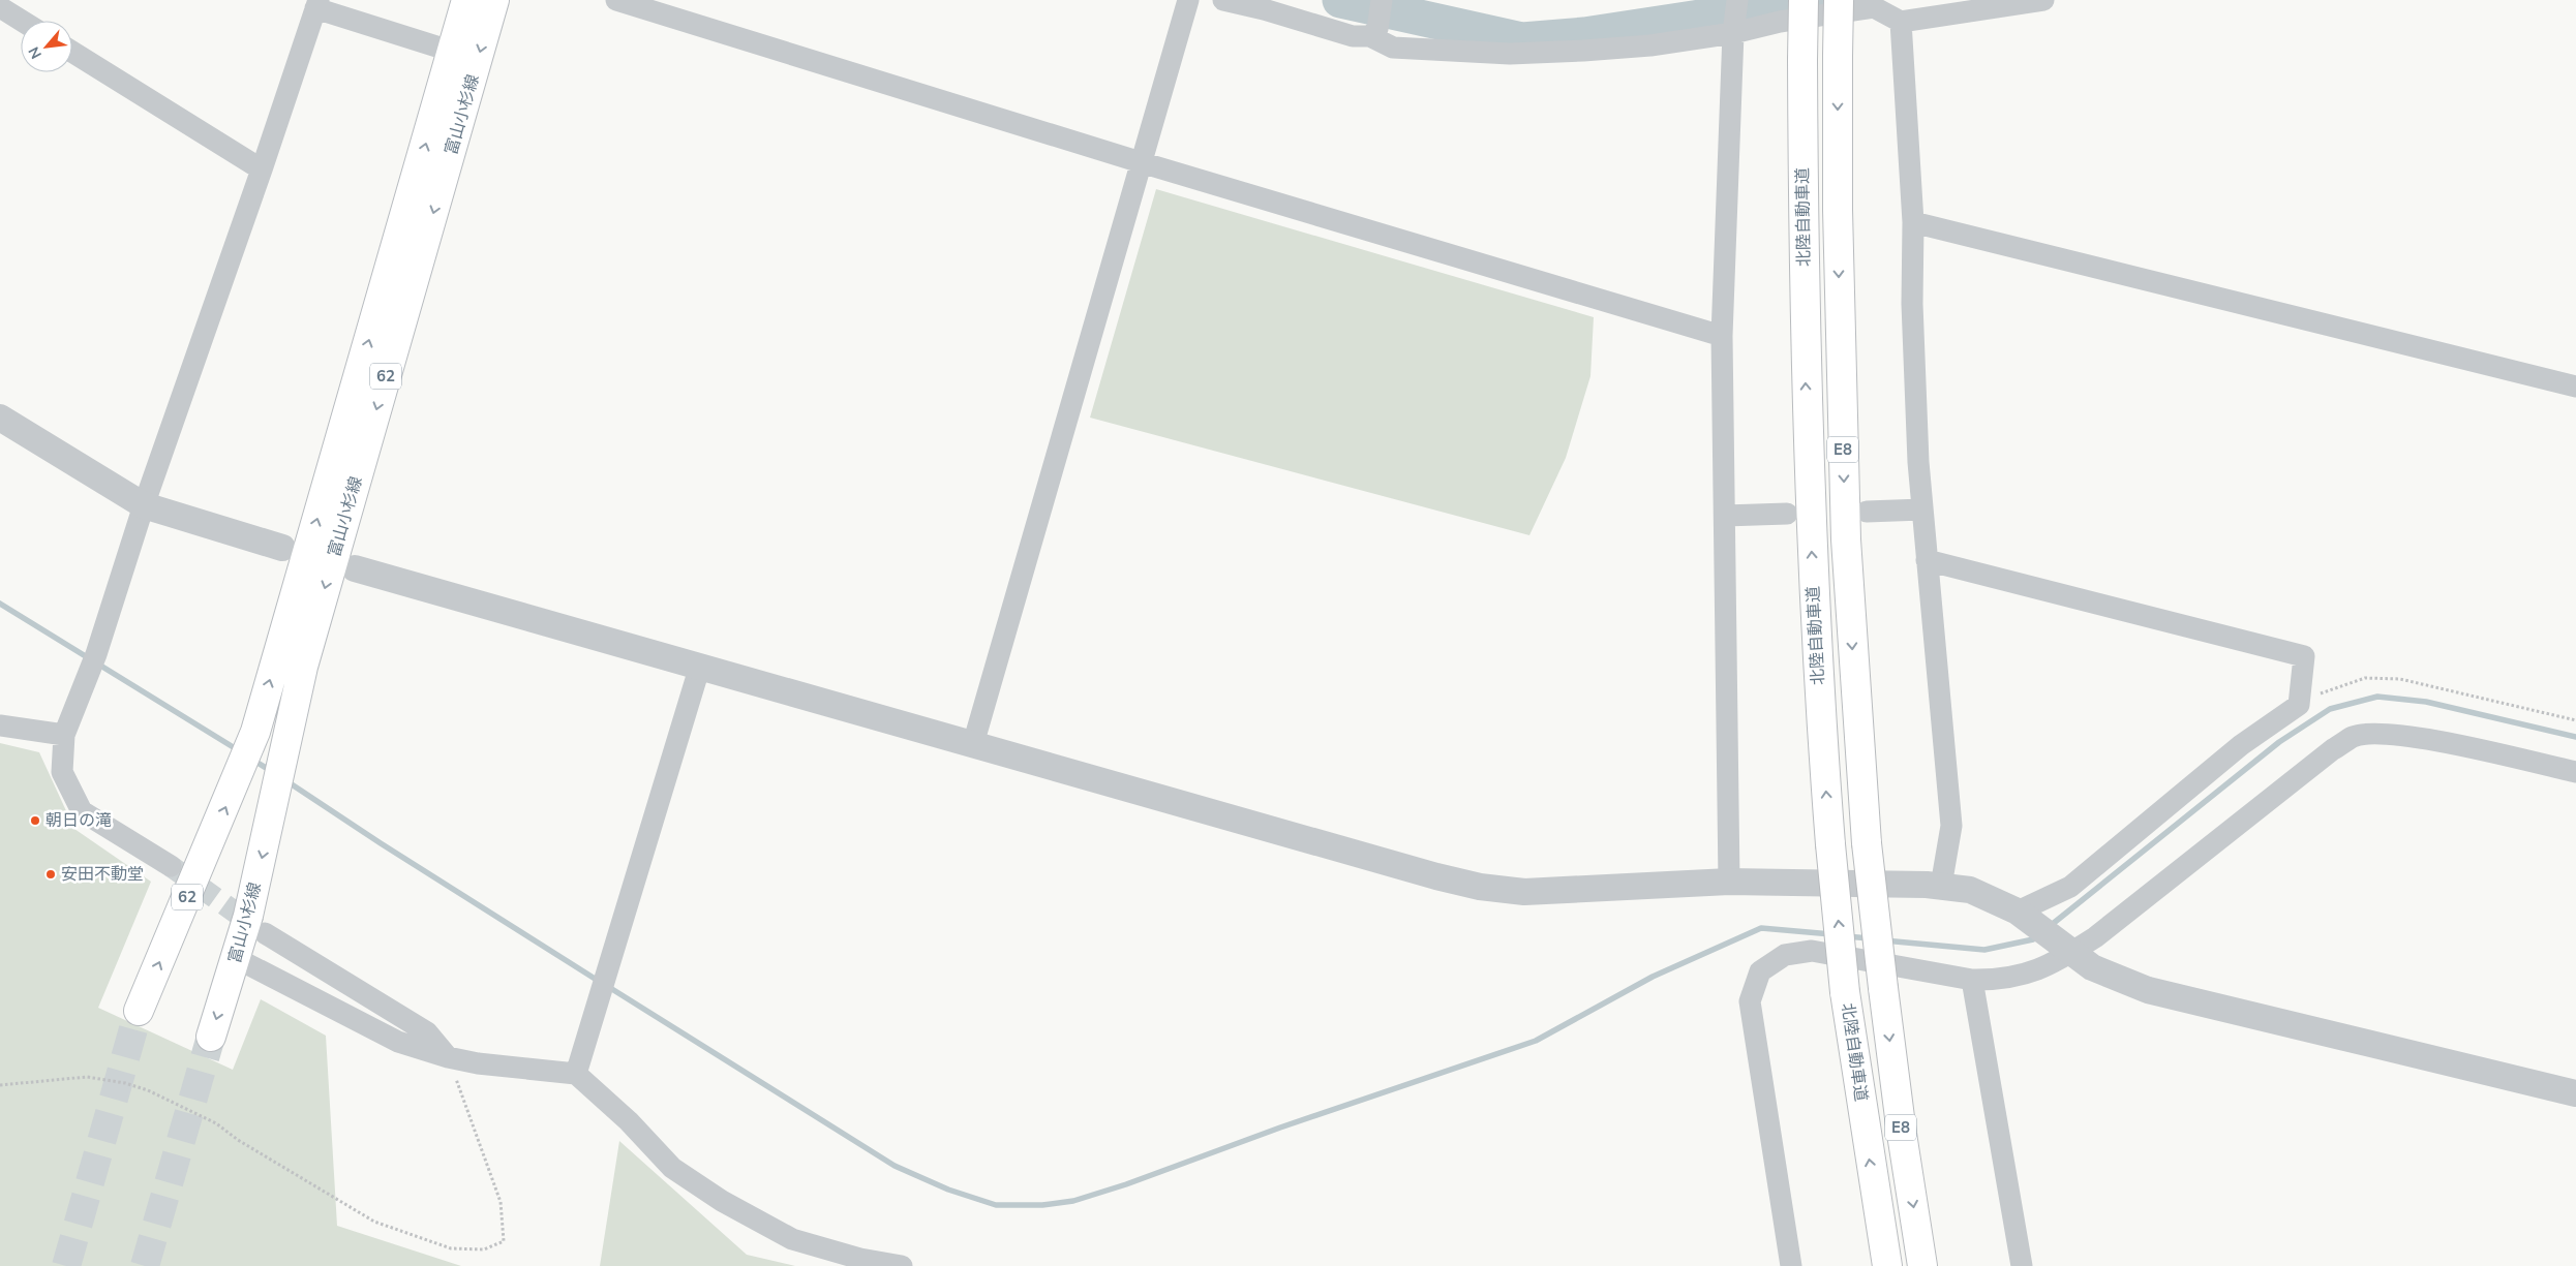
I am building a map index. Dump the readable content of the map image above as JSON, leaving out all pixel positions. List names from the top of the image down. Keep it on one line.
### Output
{"streets":{"main road":["富山小杉線","北陸自動車道","62","E8"]},"places":["朝日の滝","安田不動堂"],"north":"bottom left"}
